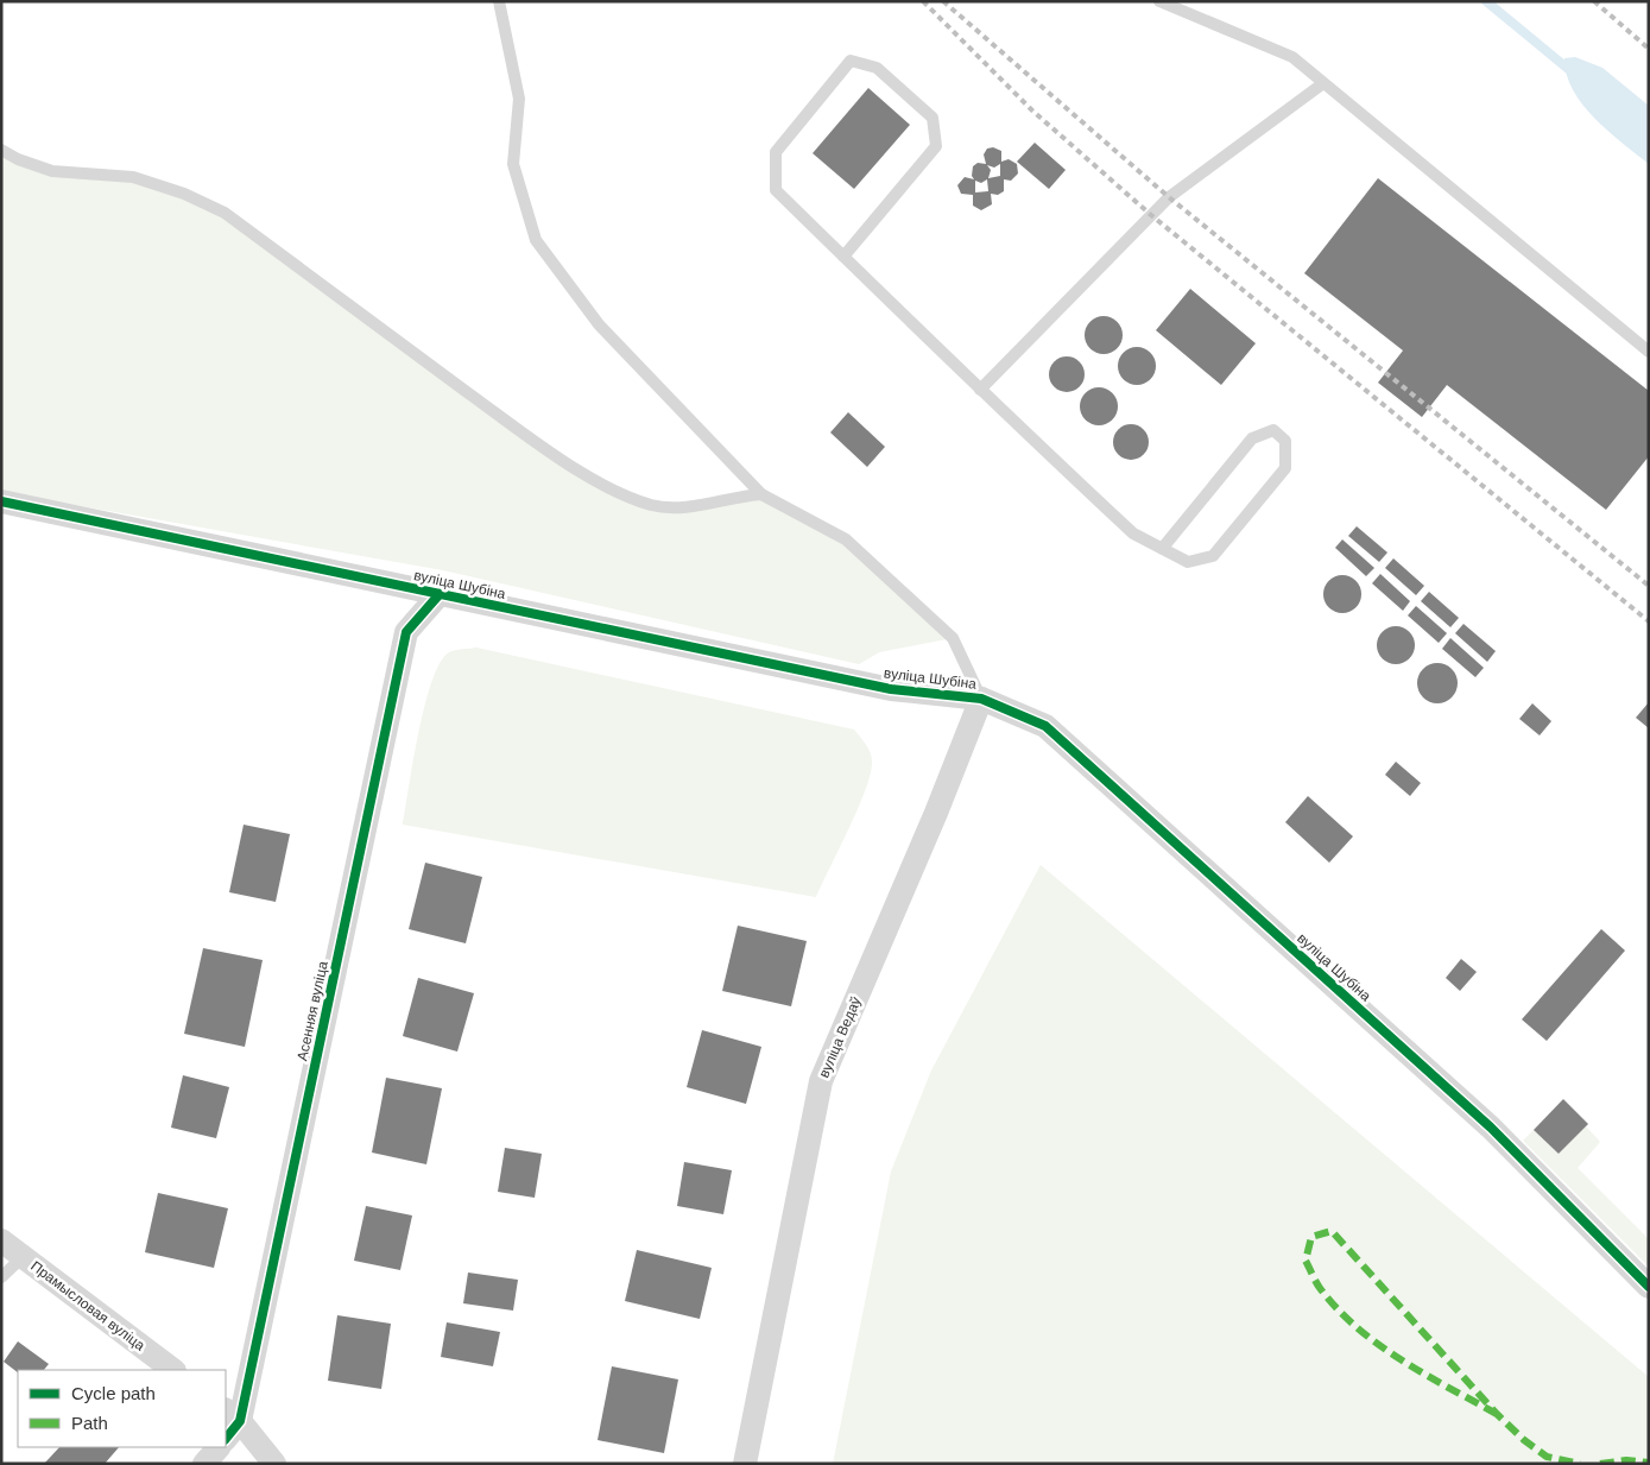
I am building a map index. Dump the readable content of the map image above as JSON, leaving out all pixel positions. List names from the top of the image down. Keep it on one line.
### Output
{"streets":{"street":["вуліца Шубіна","Асенняя вуліца","вуліца Ведаў","Прамысловая вуліца"]},"crossings":[["вуліца Шубіна","Асенняя вуліца"],["вуліца Шубіна","вуліца Ведаў"]],"legend":["Cycle path","Path"]}
